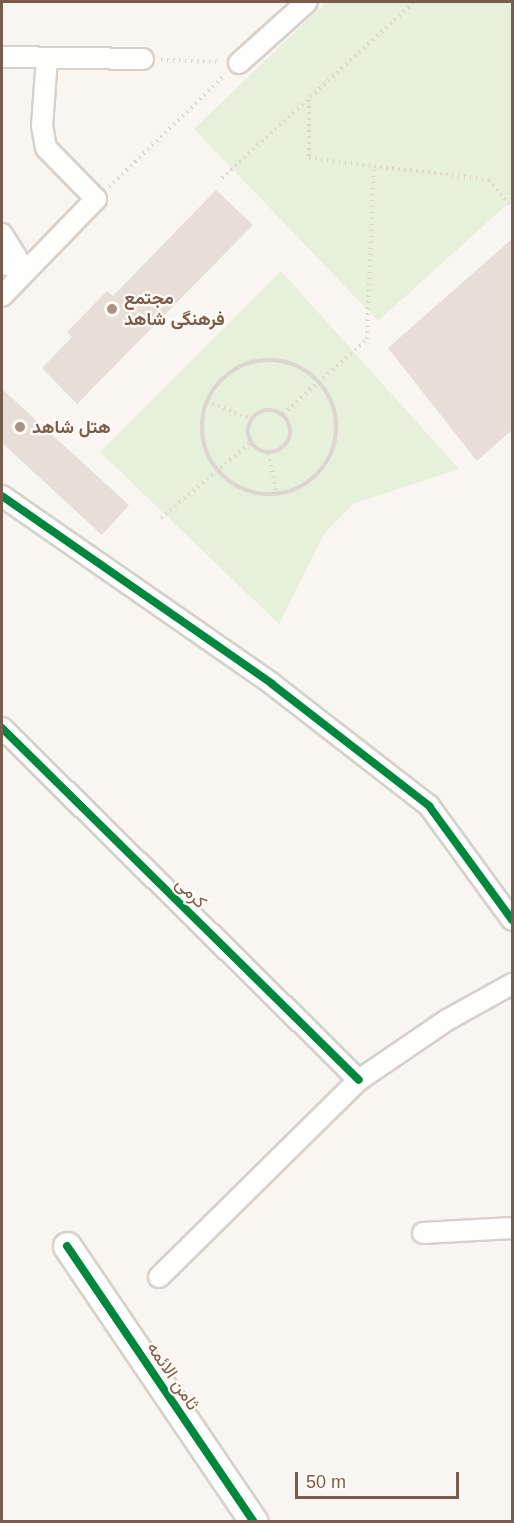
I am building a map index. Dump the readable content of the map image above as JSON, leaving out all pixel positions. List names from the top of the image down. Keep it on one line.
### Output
{"streets":{"street":["کرمی","ثامن الائمه"]},"places":["مجتمع فرهنگی شاهد","هتل شاهد"],"scale_bar":"50 m"}
